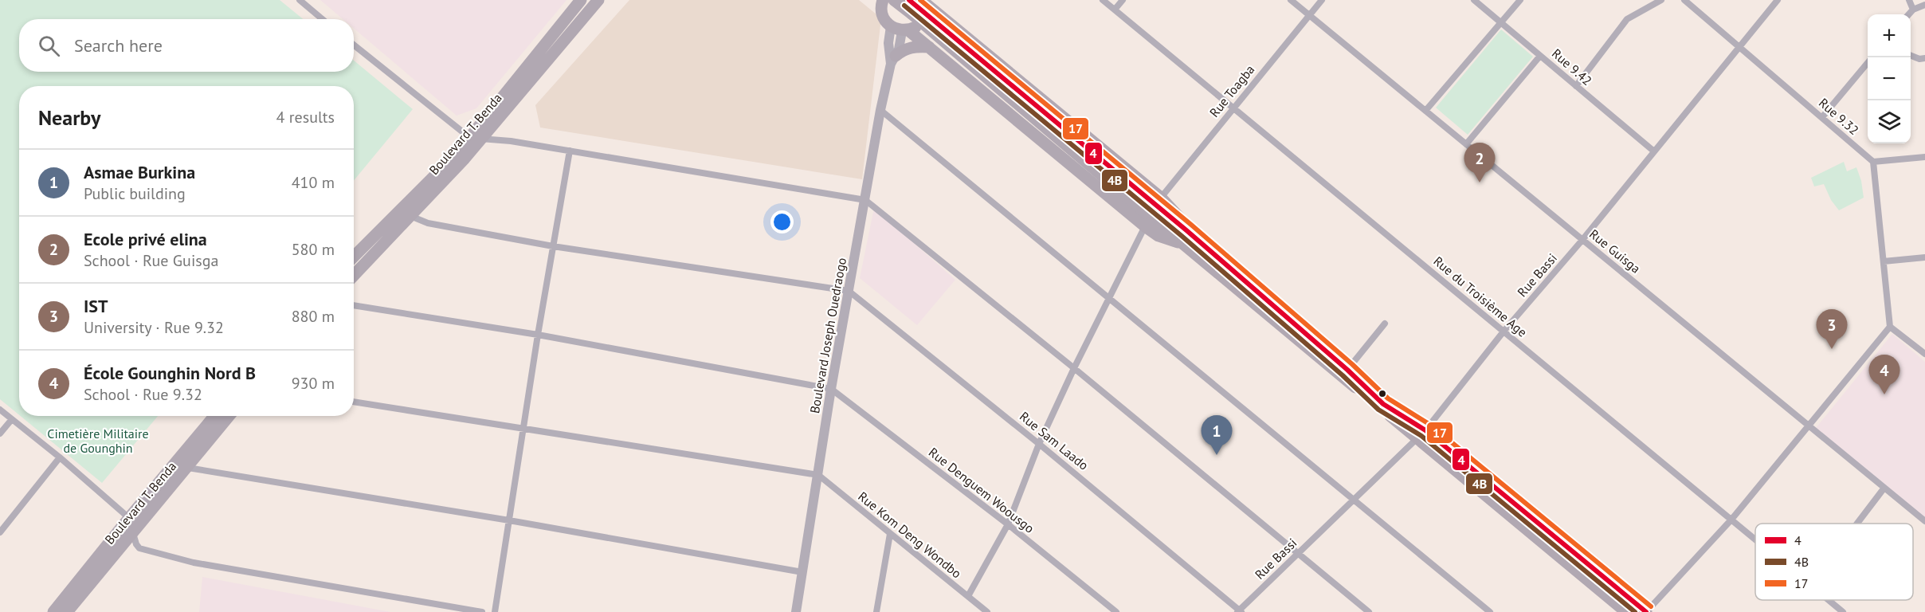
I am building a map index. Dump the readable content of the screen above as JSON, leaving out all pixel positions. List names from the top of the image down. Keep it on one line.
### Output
{"streets":{"highway":["Boulevard T. Benda"],"street":["Rue 9.42","Rue Toagba","Rue 9.32","Rue Guisga","Rue Bassi","Rue du Troisième Age","Boulevard Joseph Ouedraogo","Rue Sam Laado","Rue Denguem Woousgo","Rue Kom Deng Wondbo"]},"crossings":[["Rue 9.42","Rue Bassi"],["Rue Toagba","Rue Guisga"],["Rue Toagba","Rue du Troisième Age"],["Rue 9.32","Rue Bassi"],["Rue Guisga","Rue Bassi"],["Rue Bassi","Rue du Troisième Age"],["Rue Bassi","Rue Sam Laado"],["Boulevard Joseph Ouedraogo","Rue Sam Laado"],["Boulevard Joseph Ouedraogo","Rue Denguem Woousgo"],["Boulevard Joseph Ouedraogo","Rue Kom Deng Wondbo"]],"parks":["Cimetière Militaire de Gounghin"],"lines":["transit line 4","transit line 17","transit line 4B"],"legend":["4","4B","17"],"page":{"map_buttons":["+","−"],"search":"Search here","heading":["Nearby","4 results"],"pins":["2","3","4","1"],"list":[{"mark":"1","name":"Asmae Burkina","note":"Public building","value":"410 m"},{"mark":"2","name":"Ecole privé elina","note":"School · Rue Guisga","value":"580 m"},{"mark":"3","name":"IST","note":"University · Rue 9.32","value":"880 m"},{"mark":"4","name":"École Gounghin Nord B","note":"School · Rue 9.32","value":"930 m"}]}}
